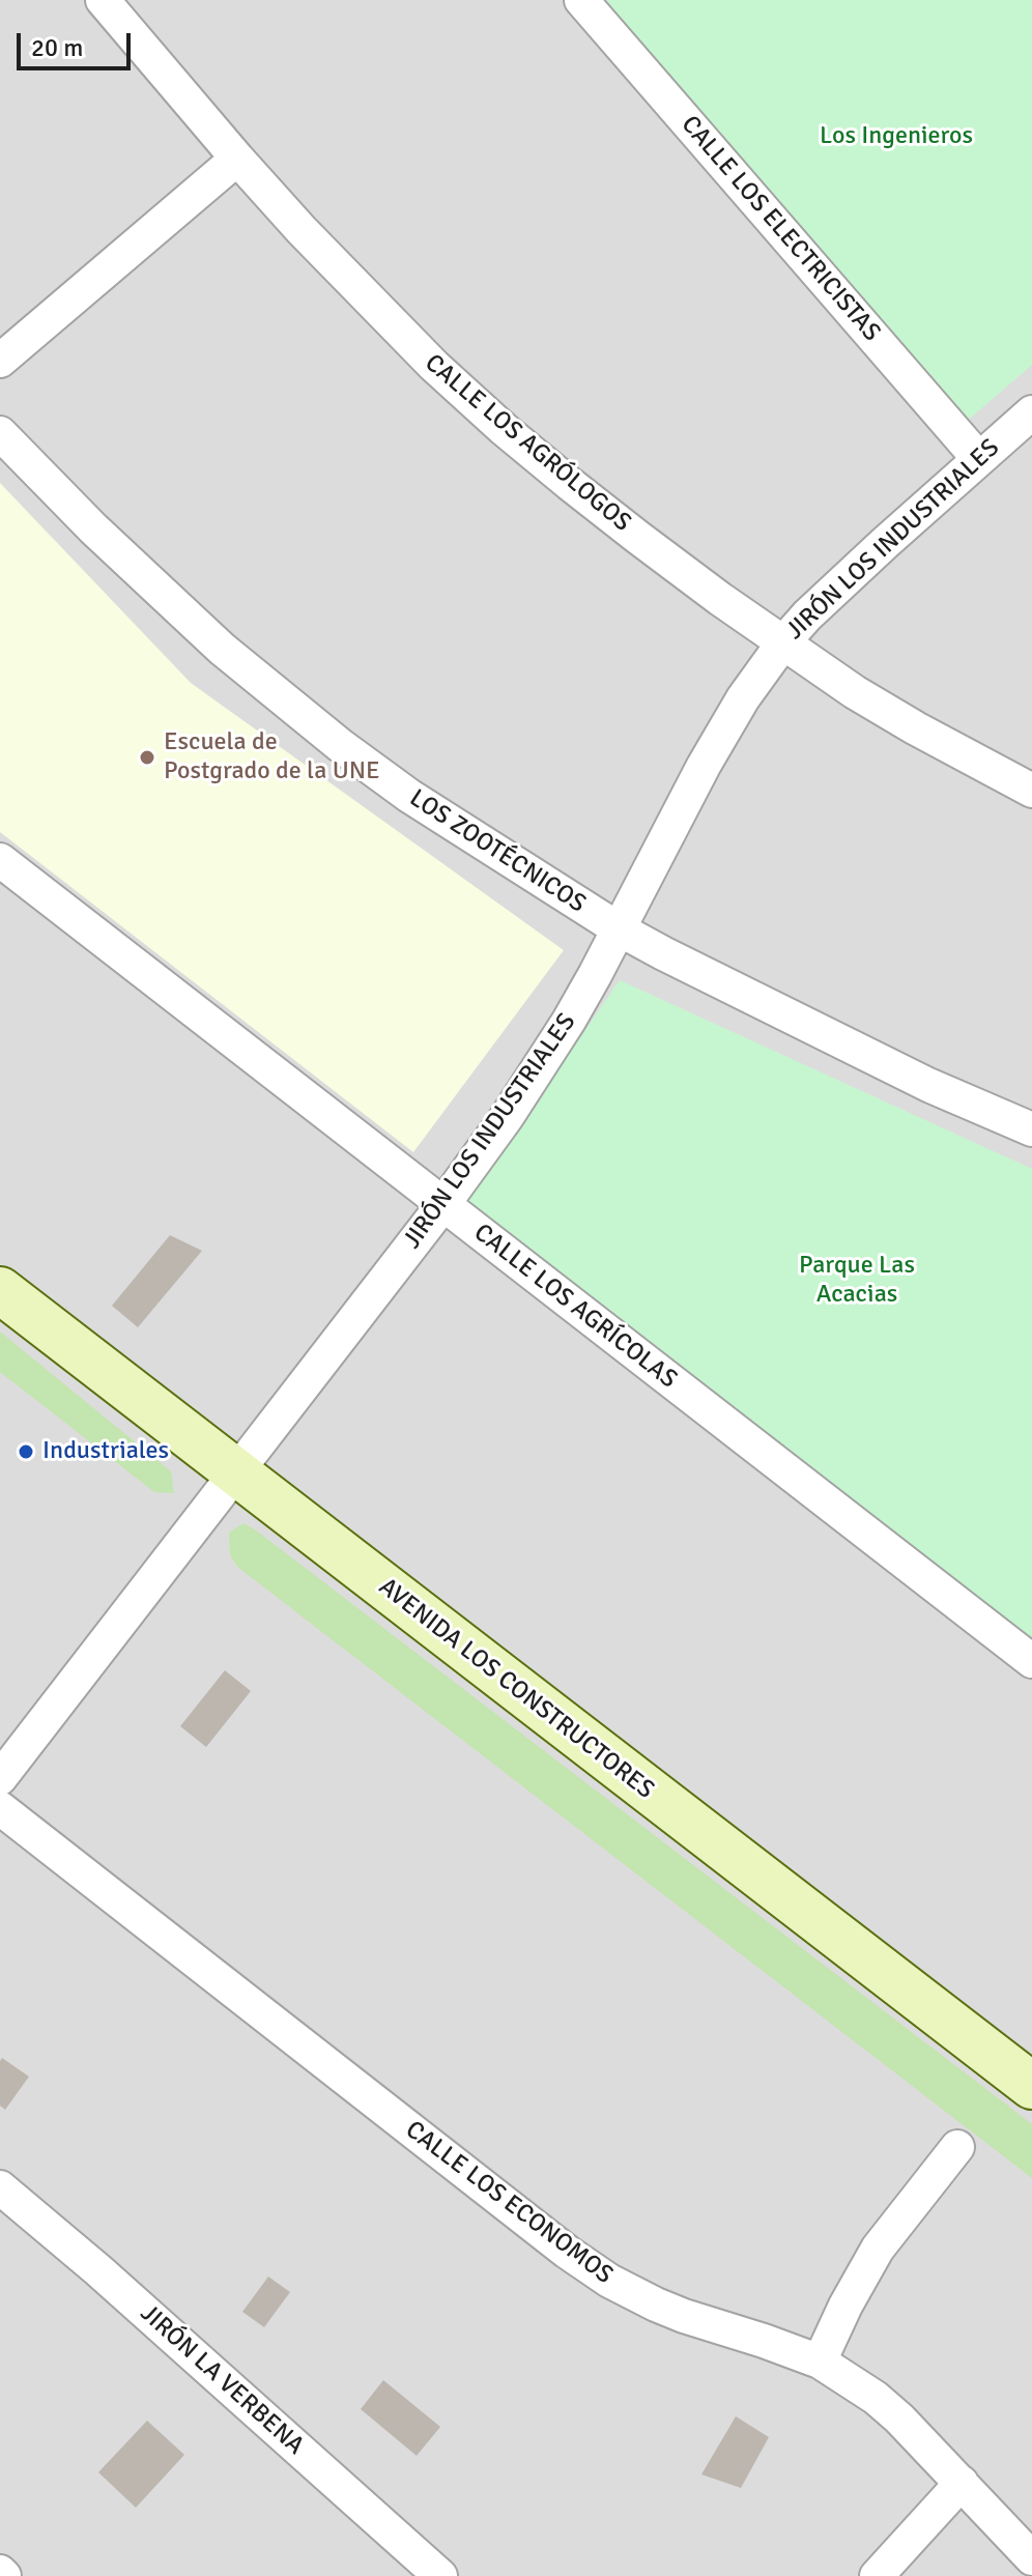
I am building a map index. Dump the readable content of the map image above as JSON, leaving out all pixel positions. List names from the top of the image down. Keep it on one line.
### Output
{"streets":{"street":["CALLE LOS ELECTRICISTAS","CALLE LOS AGRÓLOGOS","JIRÓN LOS INDUSTRIALES","LOS ZOOTÉCNICOS","CALLE LOS AGRÍCOLAS","AVENIDA LOS CONSTRUCTORES","CALLE LOS ECONOMOS","JIRÓN LA VERBENA"]},"crossings":[["CALLE LOS ELECTRICISTAS","JIRÓN LOS INDUSTRIALES"],["CALLE LOS AGRÓLOGOS","JIRÓN LOS INDUSTRIALES"],["JIRÓN LOS INDUSTRIALES","LOS ZOOTÉCNICOS"],["JIRÓN LOS INDUSTRIALES","CALLE LOS AGRÍCOLAS"],["JIRÓN LOS INDUSTRIALES","AVENIDA LOS CONSTRUCTORES"]],"parks":["Los Ingenieros","Parque Las Acacias"],"places":["Escuela de Postgrado de la UNE","Industriales"],"scale_bar":"20 m"}
